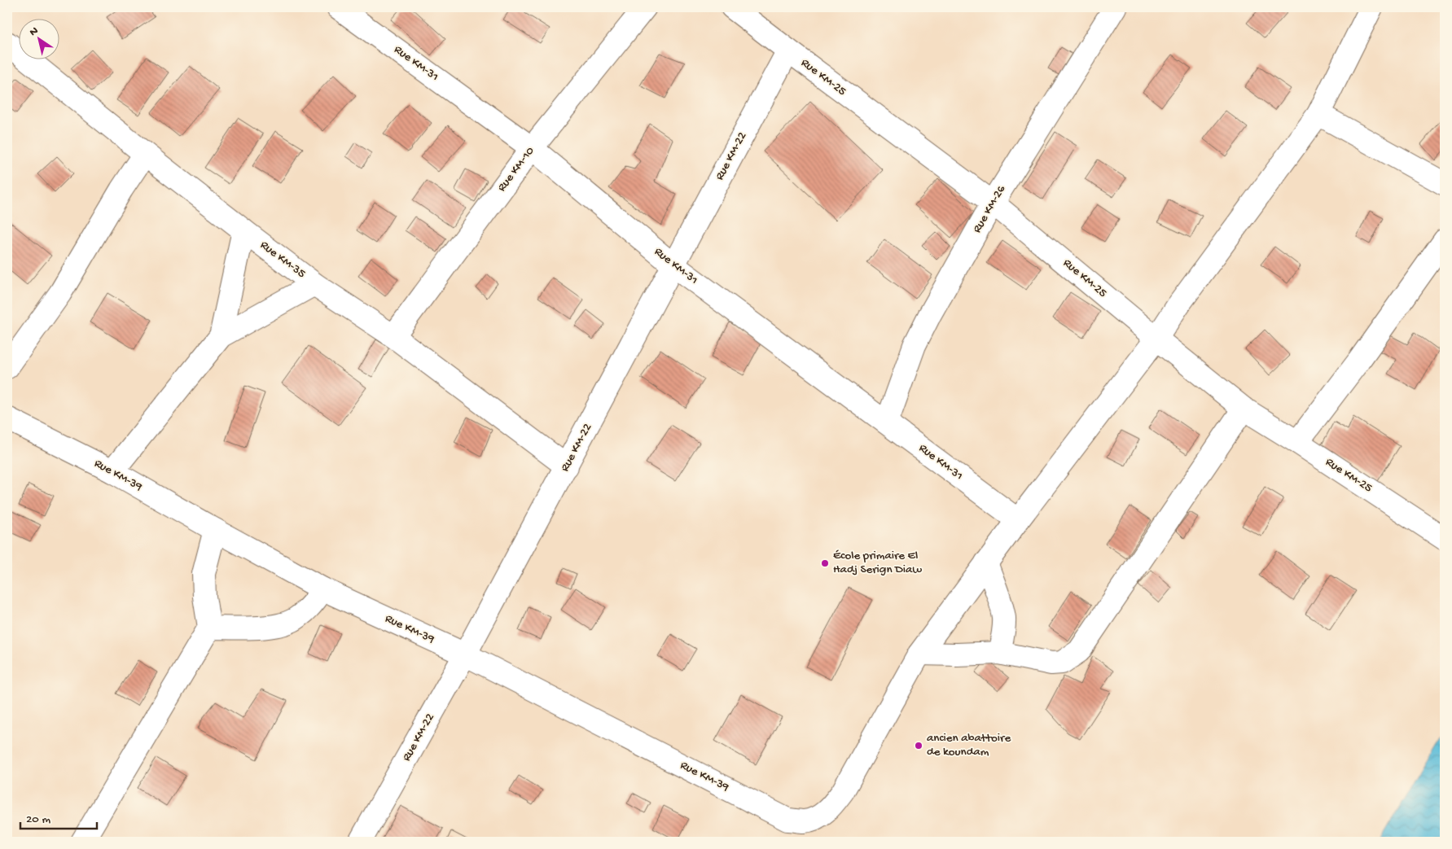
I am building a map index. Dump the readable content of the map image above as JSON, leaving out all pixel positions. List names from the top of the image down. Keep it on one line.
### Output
{"streets":{"street":["Rue KM-31","Rue KM-25","Rue KM-22","Rue KM-10","Rue KM-26","Rue KM-35","Rue KM-39"]},"crossings":[["Rue KM-31","Rue KM-22"],["Rue KM-31","Rue KM-10"],["Rue KM-31","Rue KM-26"],["Rue KM-25","Rue KM-22"],["Rue KM-25","Rue KM-26"],["Rue KM-22","Rue KM-35"],["Rue KM-22","Rue KM-39"],["Rue KM-10","Rue KM-35"]],"places":["École primaire El Hadj Serign Diaw","ancien abattoire de koundam"],"scale_bar":"20 m","north":"top left"}
